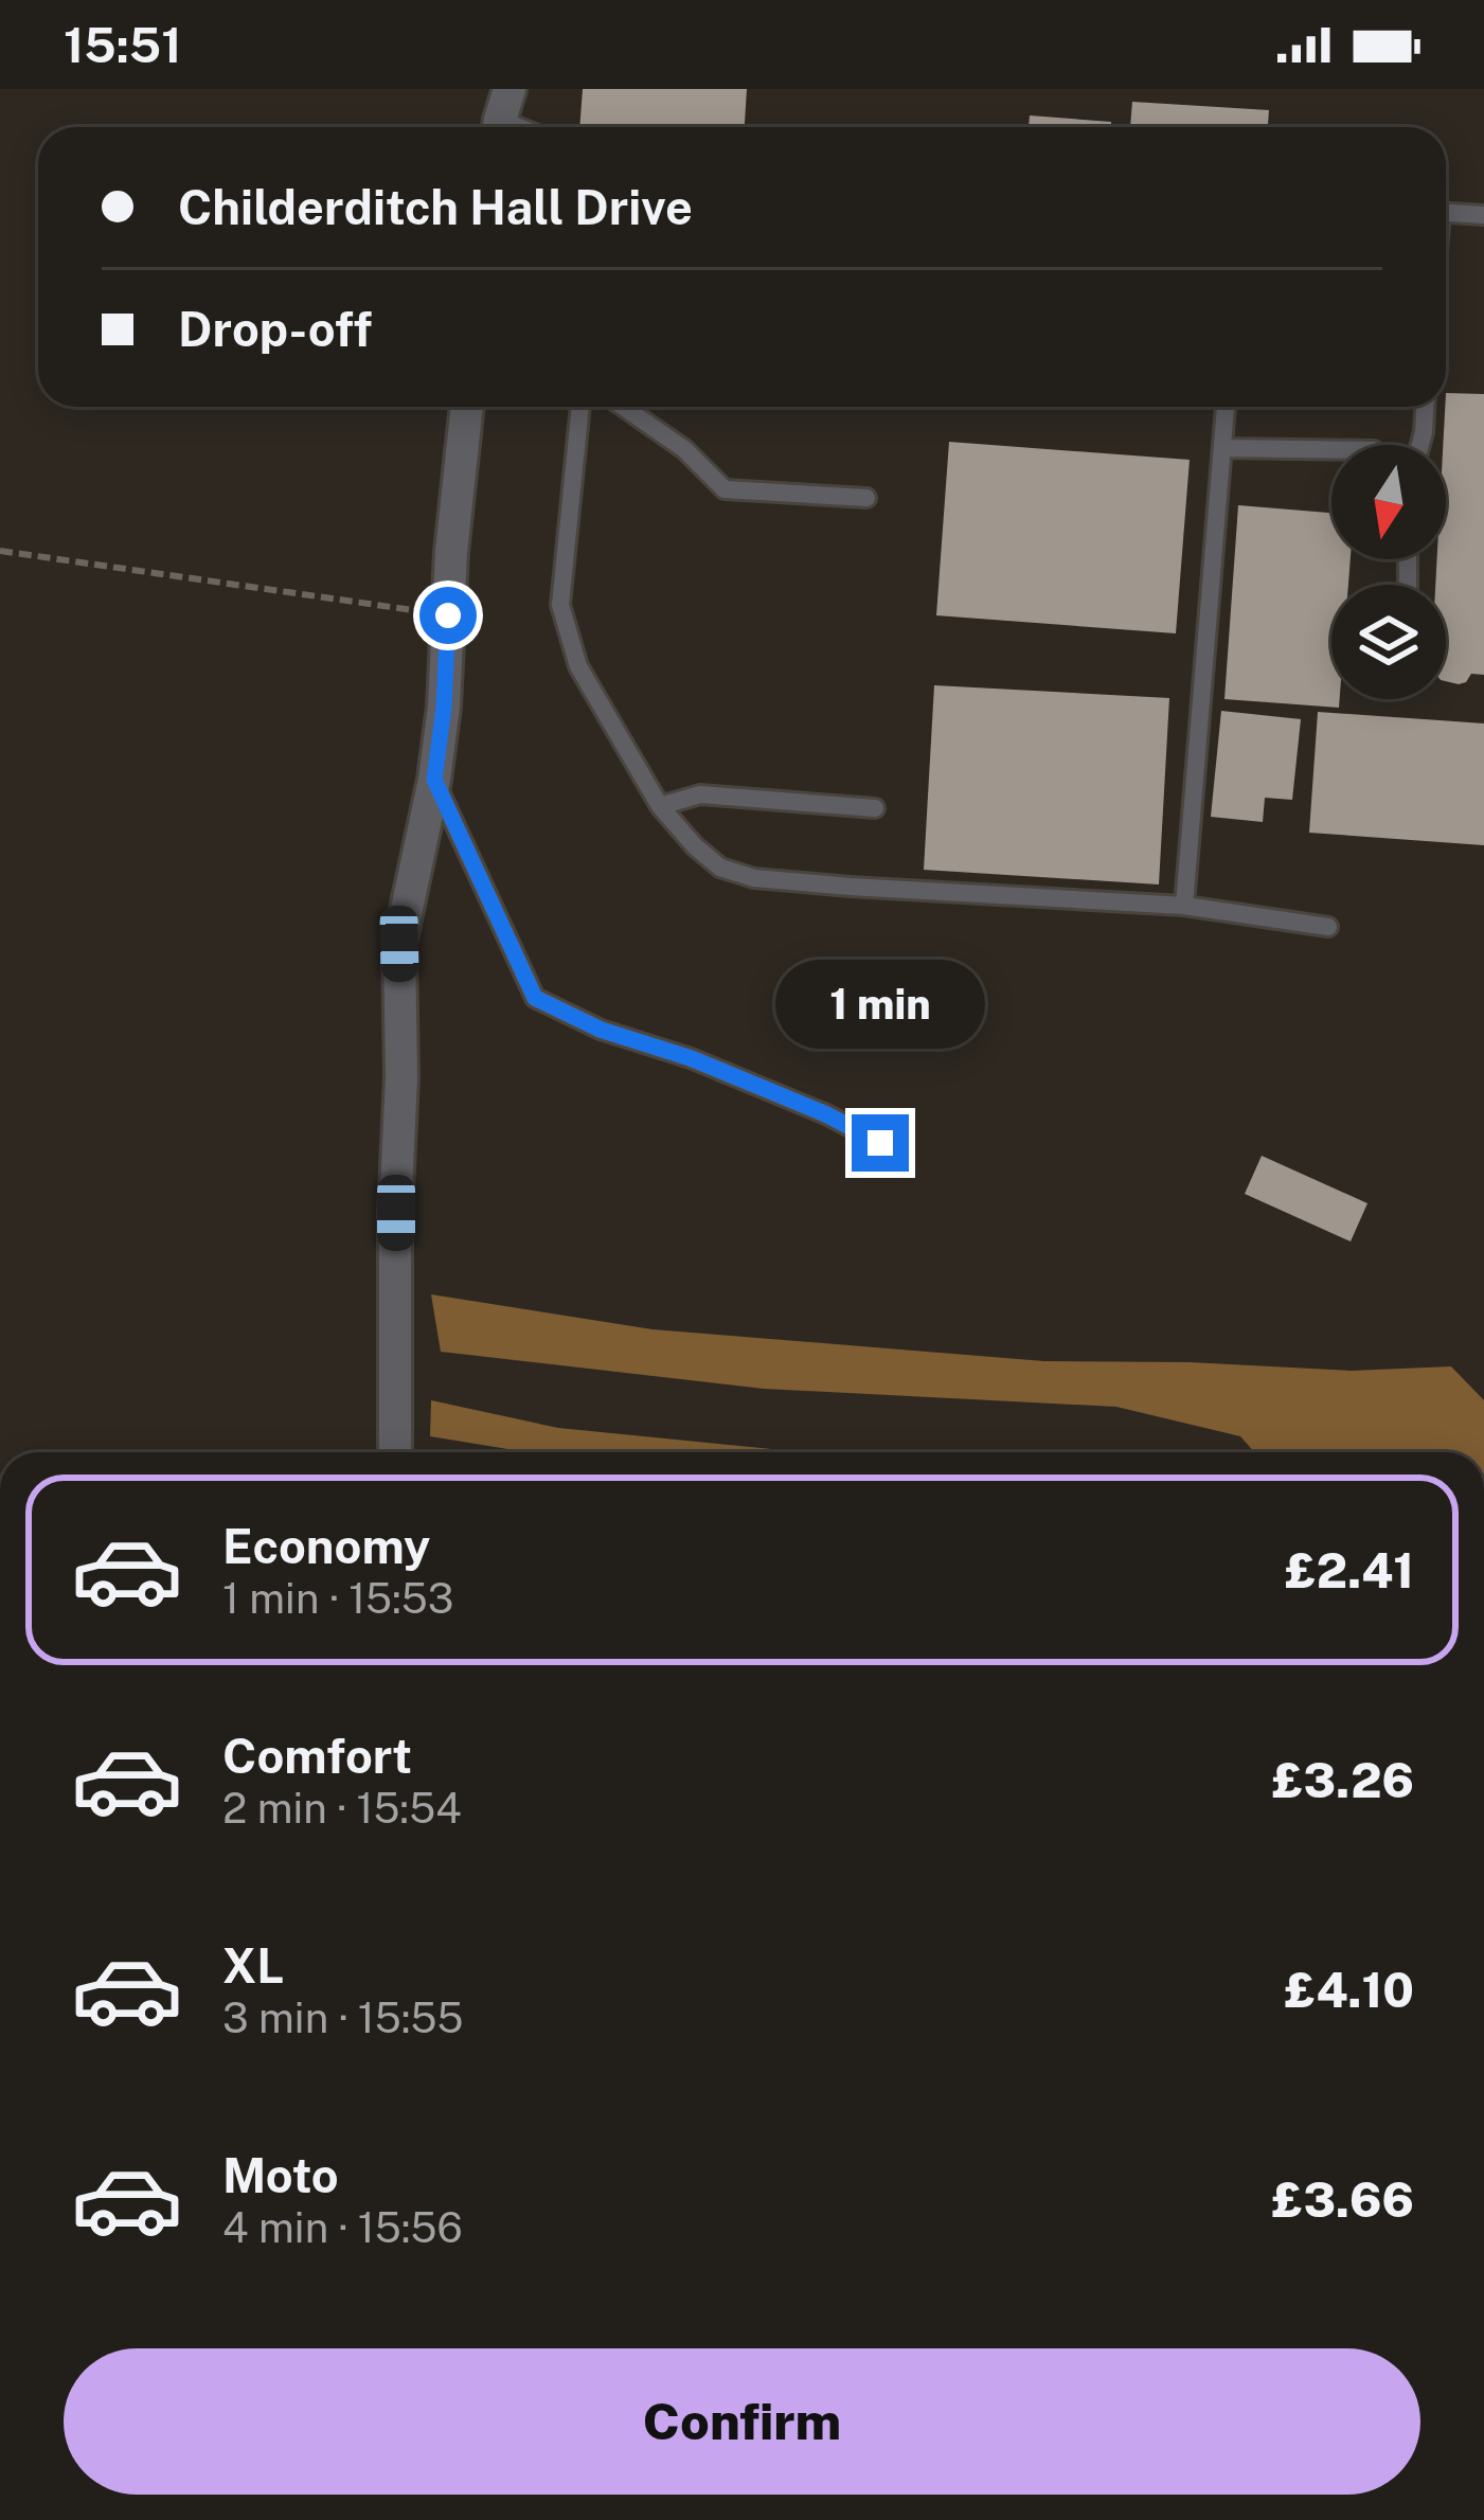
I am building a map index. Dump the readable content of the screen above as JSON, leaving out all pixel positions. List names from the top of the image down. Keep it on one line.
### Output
{"north":"bottom","page":{"status":"15:51","banner":["Childerditch Hall Drive","Drop-off"],"bubble":"1 min","list":[{"name":"Economy","note":"1 min · 15:53","value":"£2.41"},{"name":"Comfort","note":"2 min · 15:54","value":"£3.26"},{"name":"XL","note":"3 min · 15:55","value":"£4.10"},{"name":"Moto","note":"4 min · 15:56","value":"£3.66"}],"buttons":"Confirm"}}
